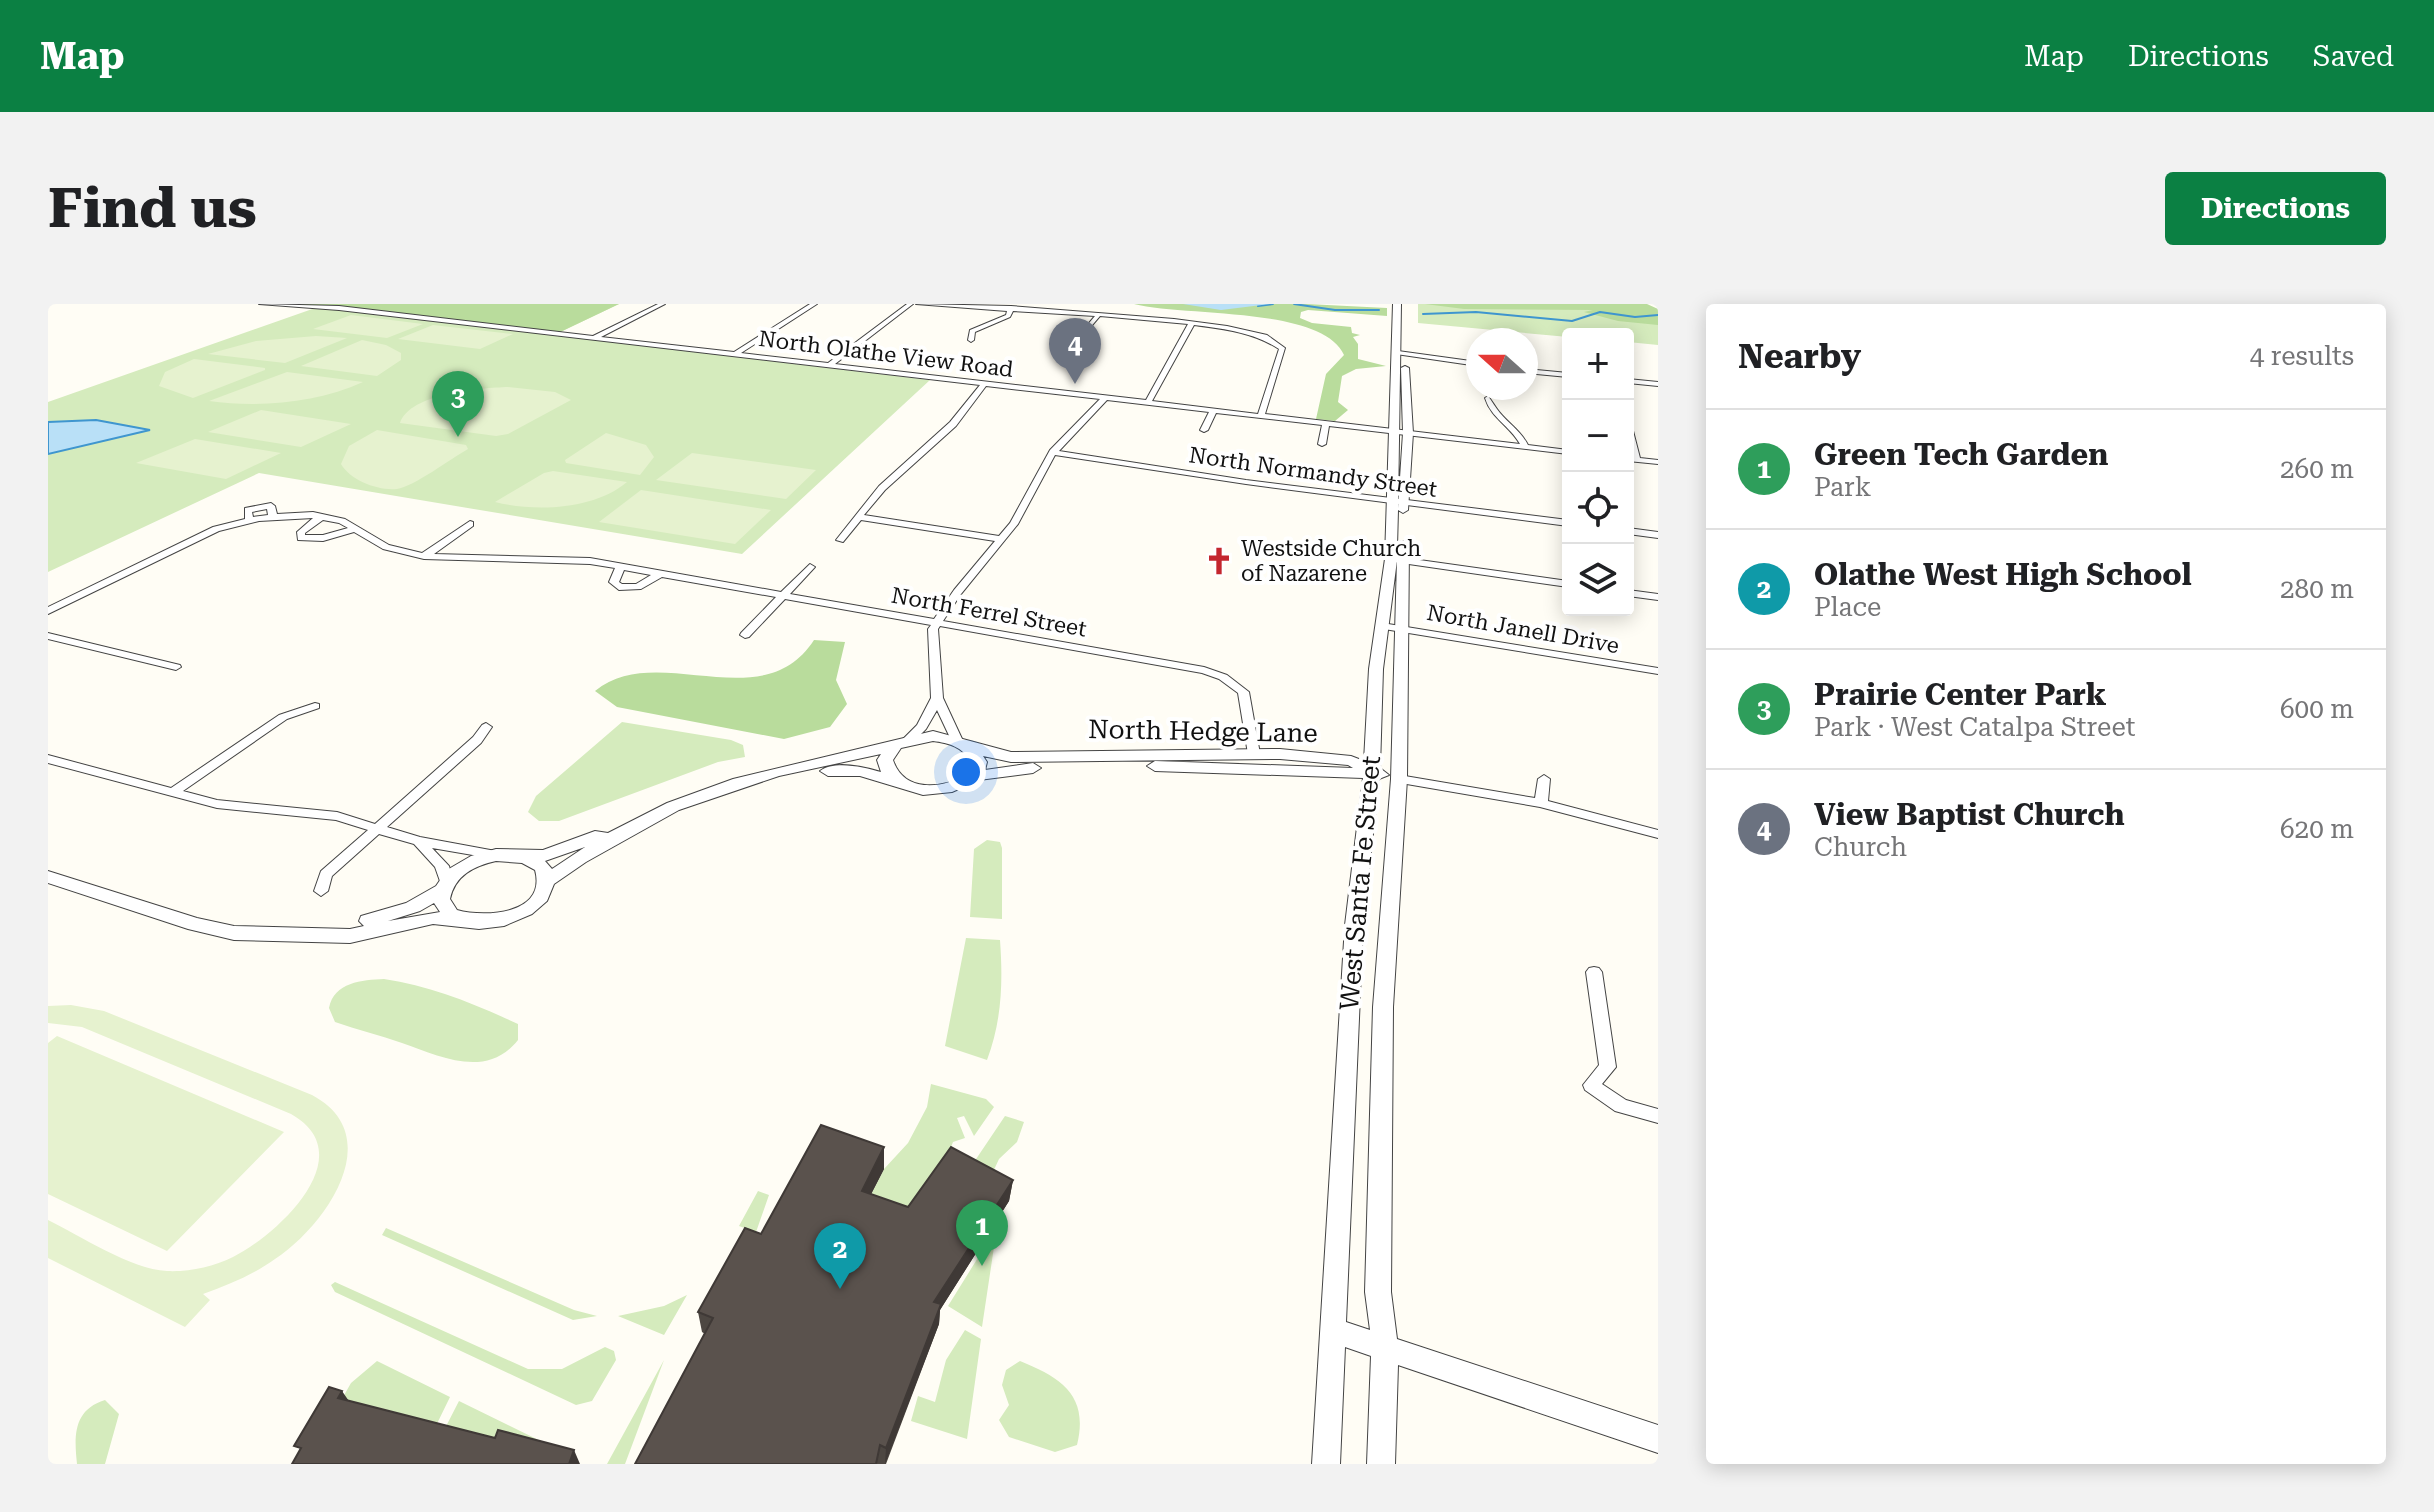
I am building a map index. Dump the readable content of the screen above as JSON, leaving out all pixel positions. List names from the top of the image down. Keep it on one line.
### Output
{"streets":{"street":["North Olathe View Road","North Normandy Street","North Ferrel Street","North Janell Drive","North Hedge Lane","West Santa Fe Street"]},"crossings":[["North Olathe View Road","West Santa Fe Street"],["North Normandy Street","West Santa Fe Street"],["North Ferrel Street","North Hedge Lane"],["North Janell Drive","West Santa Fe Street"],["North Hedge Lane","West Santa Fe Street"]],"places":{"church":["Westside Church of Nazarene"]},"north":"left","page":{"header":"Map","nav":["Map","Directions","Saved"],"buttons":"Directions","title":"Find us","heading":["Nearby","4 results"],"pins":["4","3","1","2"],"map_buttons":["+","−"],"list":[{"mark":"1","name":"Green Tech Garden","note":"Park","value":"260 m"},{"mark":"2","name":"Olathe West High School","note":"Place","value":"280 m"},{"mark":"3","name":"Prairie Center Park","note":"Park · West Catalpa Street","value":"600 m"},{"mark":"4","name":"View Baptist Church","note":"Church","value":"620 m"}]}}
